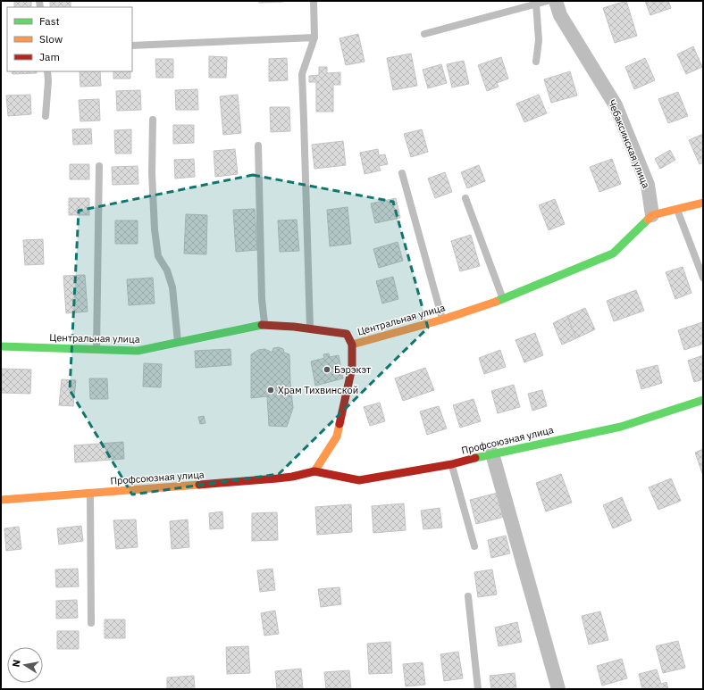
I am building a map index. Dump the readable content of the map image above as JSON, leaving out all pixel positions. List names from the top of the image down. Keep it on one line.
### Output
{"streets":{"street":["Чебаксинская улица","Центральная улица","Профсоюзная улица"]},"crossings":[["Чебаксинская улица","Центральная улица"]],"places":["Бэрэкэт","Храм Тихвинской"],"legend":["Fast","Slow","Jam"],"north":"left"}
